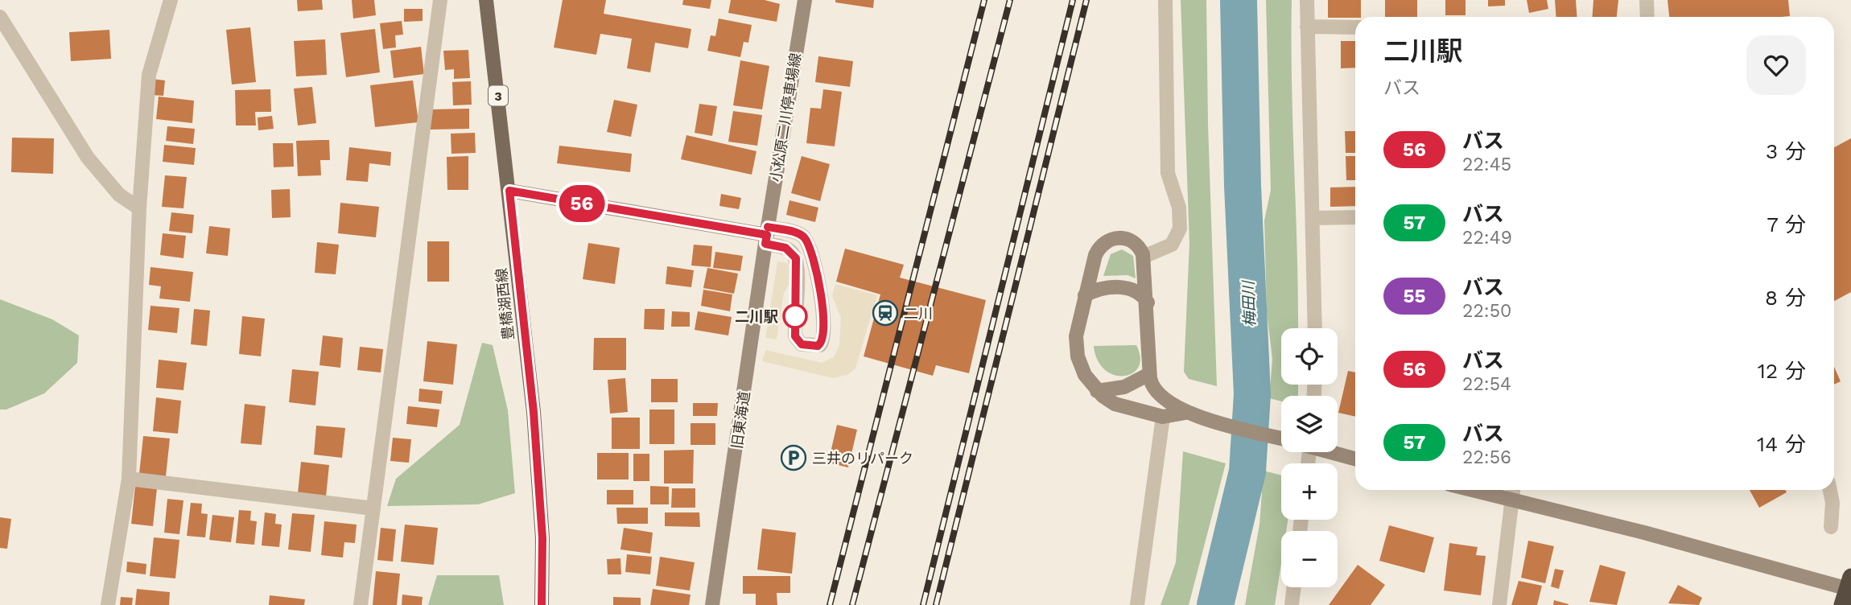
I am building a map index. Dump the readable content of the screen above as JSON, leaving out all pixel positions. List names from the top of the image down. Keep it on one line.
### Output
{"streets":{"main road":["3","豊橋湖西線"],"street":["小松原二川停車場線","旧東海道"]},"crossings":[["小松原二川停車場線","旧東海道"]],"water":["梅田川"],"places":{"station":["二川"],"other":["二川駅"],"parking":["三井のリパーク"]},"lines":["bus line 56"],"page":{"on_map":"56","heading":["二川駅","バス"],"list":[{"mark":"56","name":"バス","note":"22:45","value":"3 分"},{"mark":"57","name":"バス","note":"22:49","value":"7 分"},{"mark":"55","name":"バス","note":"22:50","value":"8 分"},{"mark":"56","name":"バス","note":"22:54","value":"12 分"},{"mark":"57","name":"バス","note":"22:56","value":"14 分"}],"map_buttons":["+","−"]}}
